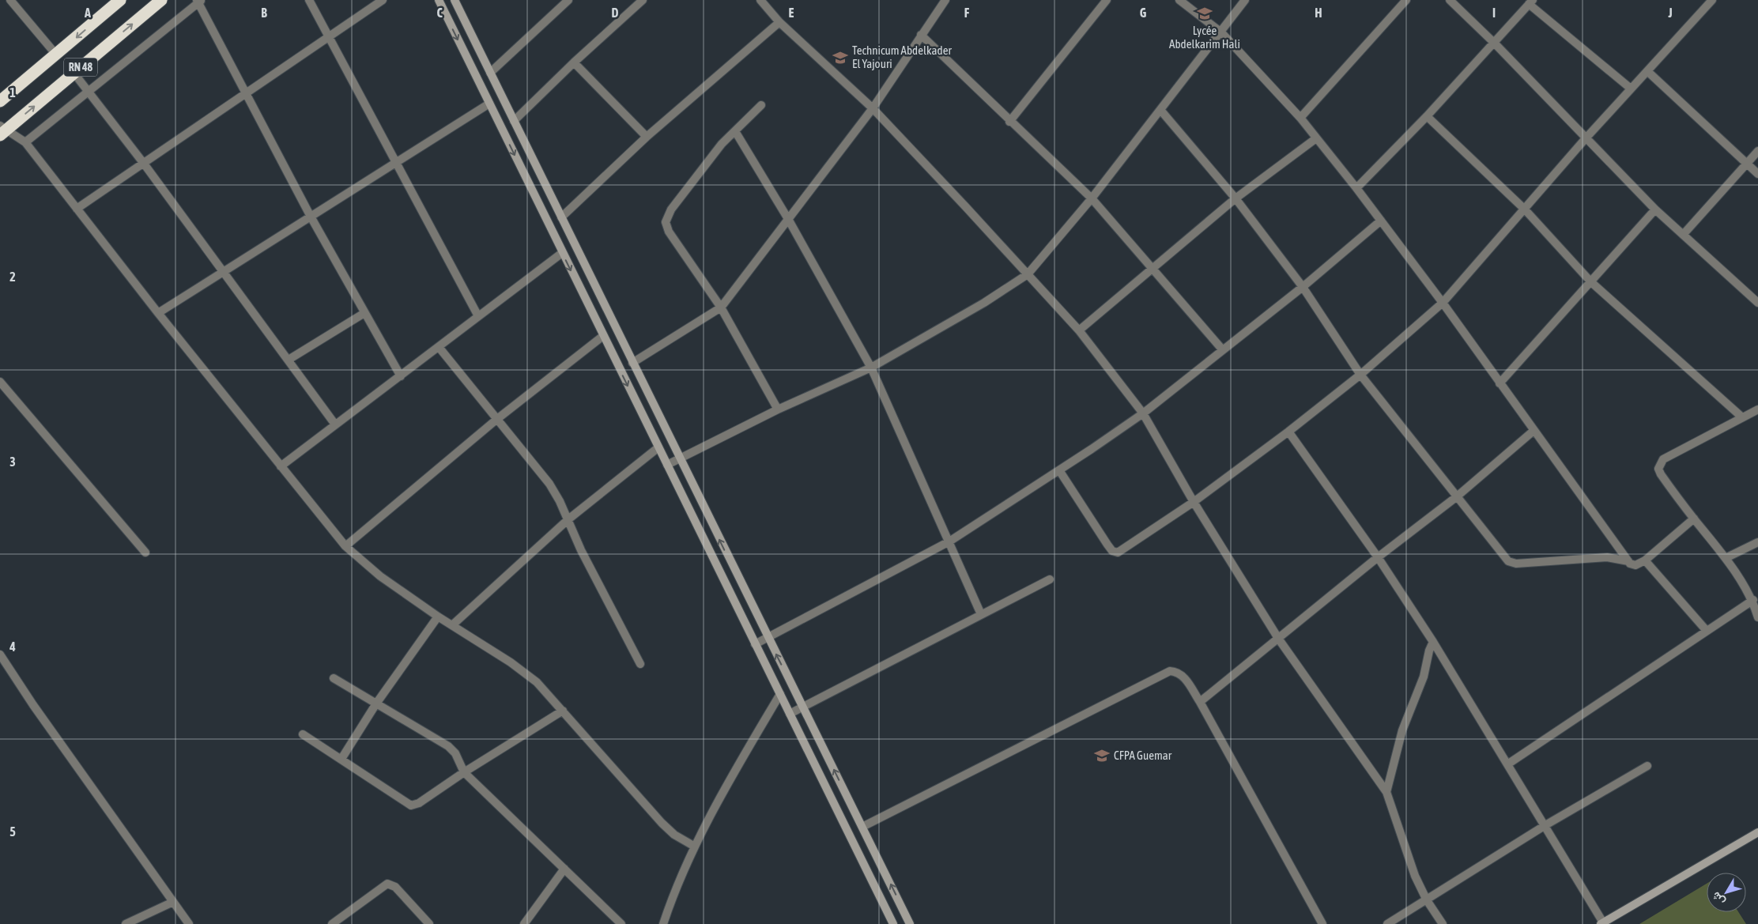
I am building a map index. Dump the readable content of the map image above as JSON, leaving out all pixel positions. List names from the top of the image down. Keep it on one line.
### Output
{"streets":{"highway":["RN 48"]},"places":{"school or university":["Lycée Abdelkarim Hali","Technicum Abdelkader El Yajouri","CFPA Guemar"]},"north":"bottom left","grid":{"columns":["A","B","C","D","E","F","G","H","I","J"],"rows":["1","2","3","4","5"]}}
